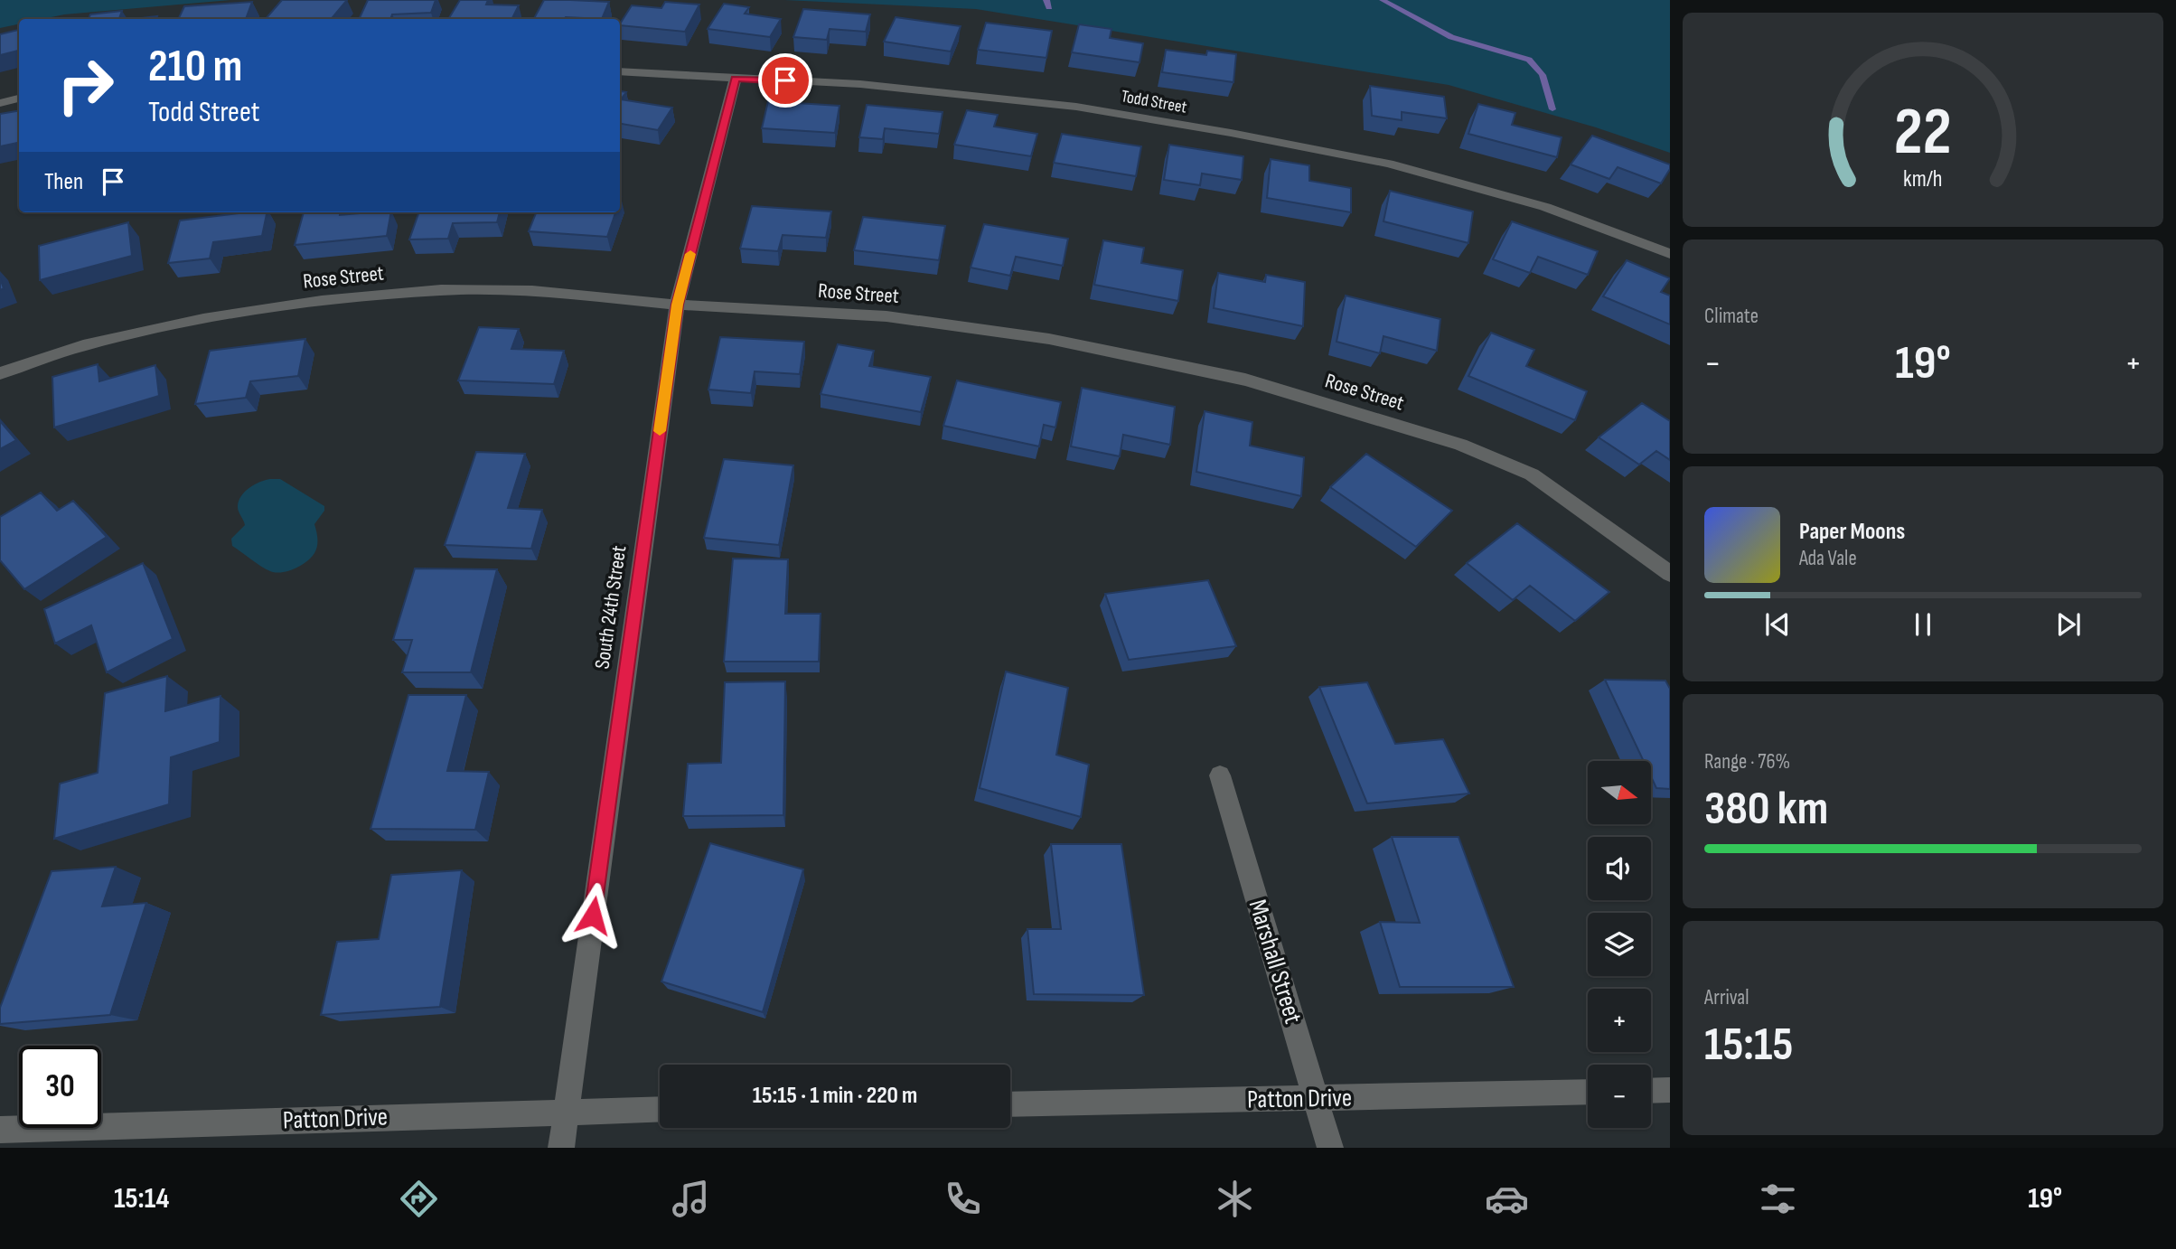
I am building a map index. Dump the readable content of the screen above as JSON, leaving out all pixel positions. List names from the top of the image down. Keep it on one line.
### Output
{"streets":{"street":["Todd Street","Rose Street","South 24th Street","Marshall Street","Patton Drive"]},"crossings":[["Todd Street","South 24th Street"],["Rose Street","South 24th Street"],["South 24th Street","Patton Drive"],["Marshall Street","Patton Drive"]],"north":"right","page":{"turn":["210 m","Todd Street"],"then":"Then","tile":["Climate",["Range · 76%","380 km"],["Arrival","15:15"]],"heat":["−","19°","+"],"song":["Paper Moons","Ada Vale"],"map_buttons":["+","−"],"limit":"30","trip":"15:15 · 1 min · 220 m","tabs":["15:14","19°"],"gauge":["22","km/h"]}}
